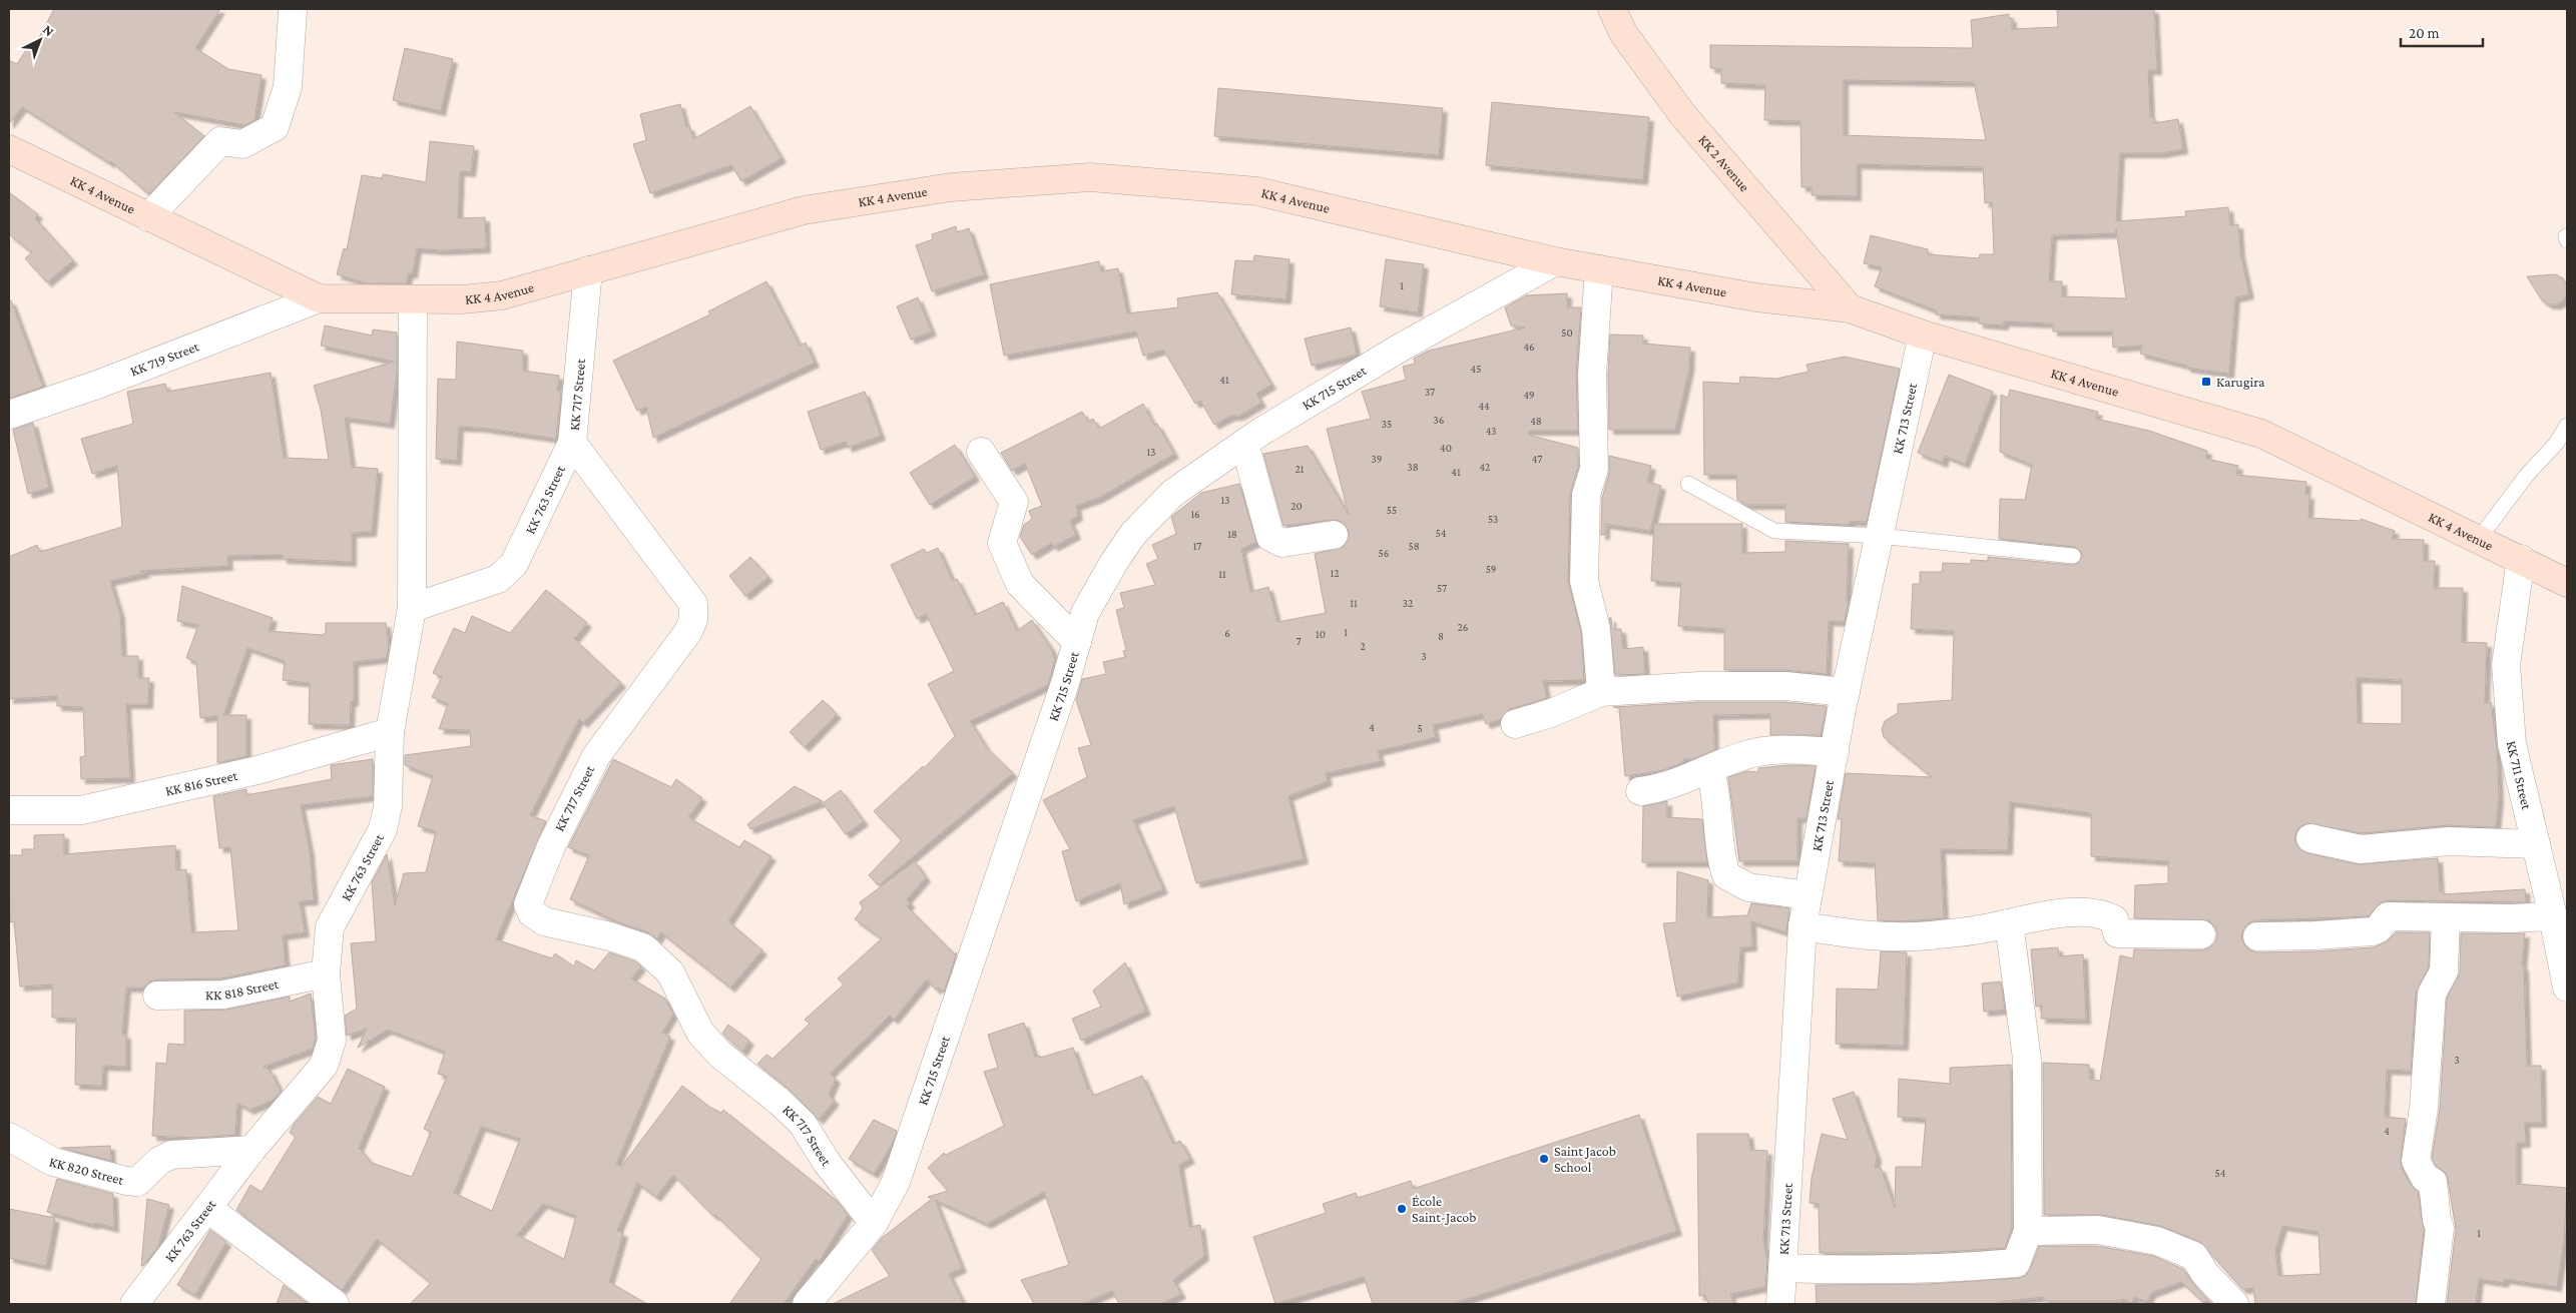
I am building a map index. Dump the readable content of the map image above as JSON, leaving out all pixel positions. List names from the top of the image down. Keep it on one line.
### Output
{"streets":{"main road":["KK 2 Avenue","KK 4 Avenue"],"street":["KK 719 Street","KK 715 Street","KK 717 Street","KK 713 Street","KK 763 Street","KK 711 Street","KK 816 Street","KK 818 Street","KK 820 Street"]},"crossings":[["KK 2 Avenue","KK 4 Avenue"],["KK 4 Avenue","KK 719 Street"],["KK 4 Avenue","KK 715 Street"],["KK 4 Avenue","KK 717 Street"],["KK 4 Avenue","KK 713 Street"],["KK 4 Avenue","KK 711 Street"],["KK 715 Street","KK 717 Street"],["KK 717 Street","KK 763 Street"],["KK 763 Street","KK 816 Street"],["KK 763 Street","KK 818 Street"],["KK 763 Street","KK 820 Street"]],"places":{"transit":["Karugira"],"other":["Saint Jacob School","École Saint-Jacob"]},"house_numbers":["1","50","46","45","41","37","49","44","36","48","35","43","40","13","39","47","38","42","21","41","13","20","55","16","53","54","18","17","58","56","59","12","11","57","11","32","26","1","6","10","8","7","2","3","4","5","3","4","54","1"],"scale_bar":"20 m","north":"top right"}
